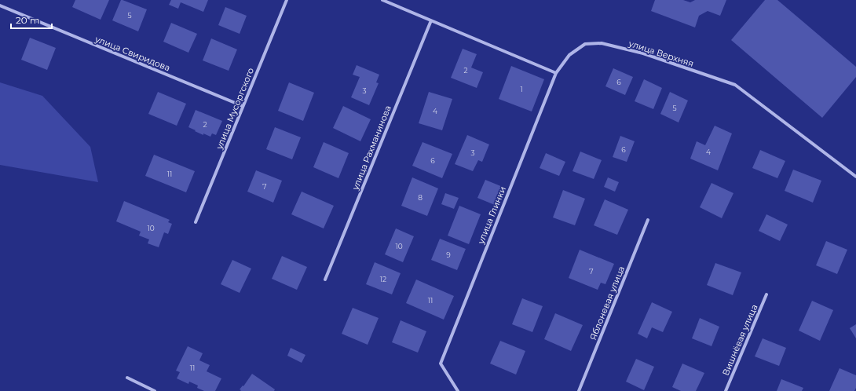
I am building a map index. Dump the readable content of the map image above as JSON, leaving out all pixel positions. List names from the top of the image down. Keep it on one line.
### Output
{"streets":{"street":["улица Свиридова","улица Верхняя","улица Мусоргского","улица Рахманинова","улица Глинки","Яблоневая улица","Вишнёвая улица"]},"crossings":[["улица Свиридова","улица Мусоргского"],["улица Верхняя","улица Глинки"]],"house_numbers":["5","2","6","1","3","5","4","2","6","4","3","6","11","7","8","10","10","9","7","12","11","11"],"scale_bar":"20 m"}
